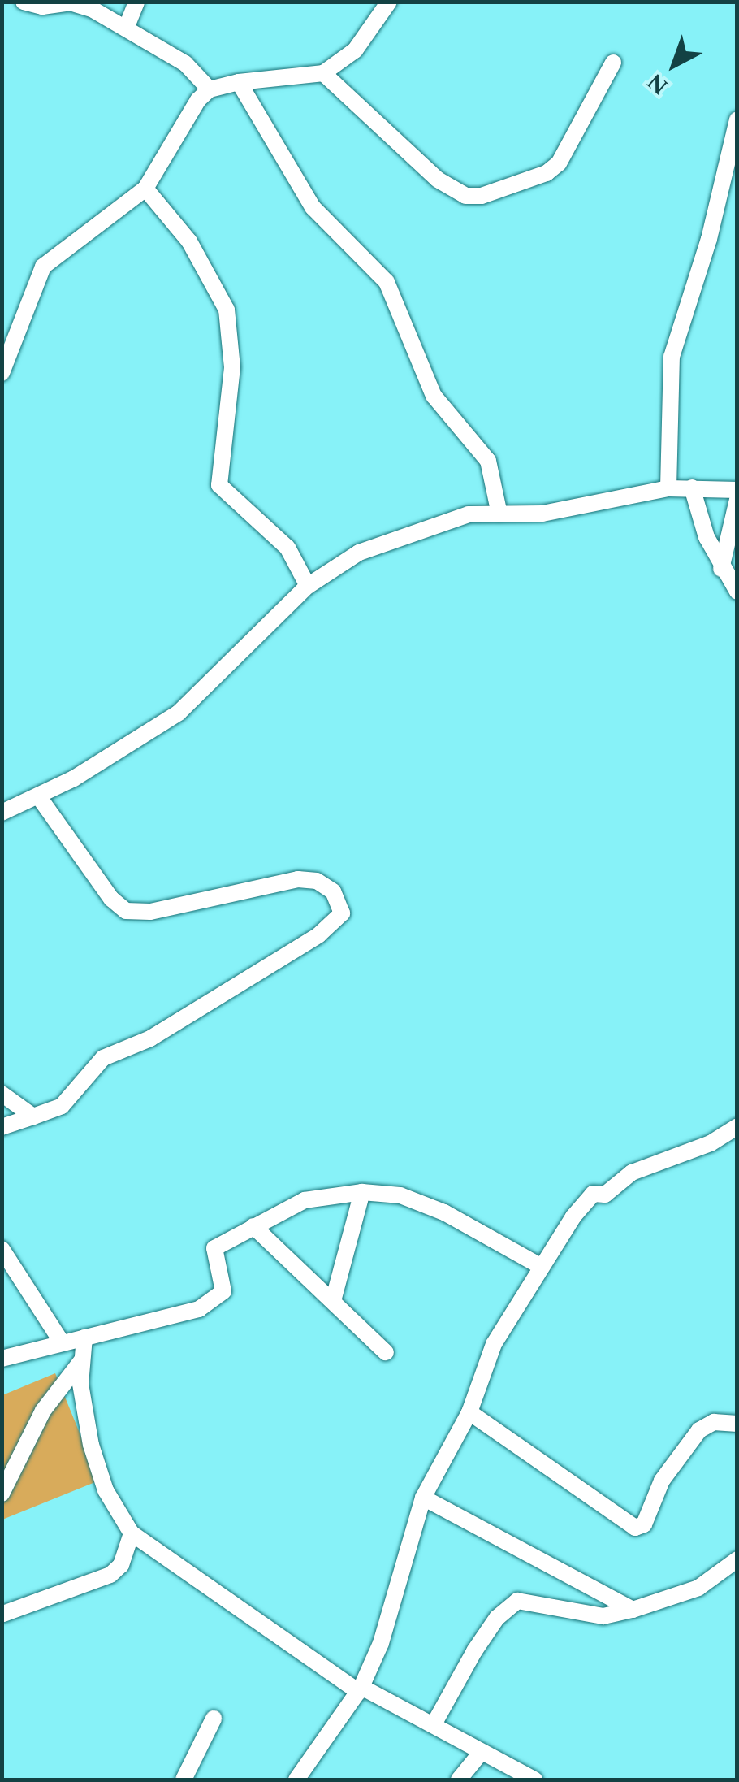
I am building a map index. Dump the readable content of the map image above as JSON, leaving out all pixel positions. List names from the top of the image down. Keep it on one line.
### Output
{"north":"bottom left"}
